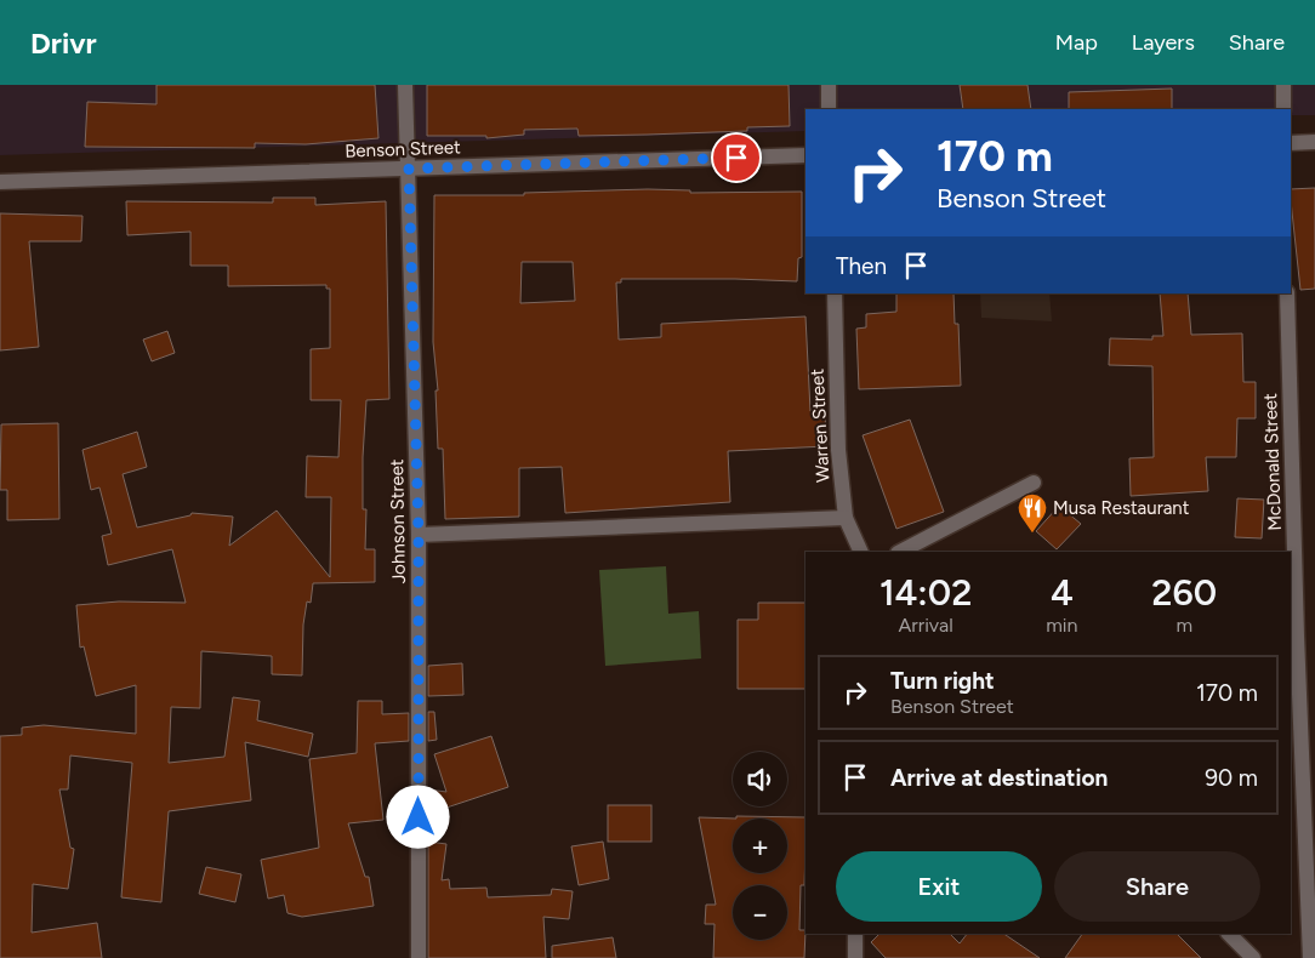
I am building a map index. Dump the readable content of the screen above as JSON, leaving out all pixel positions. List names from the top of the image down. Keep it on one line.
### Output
{"streets":{"street":["Benson Street","Warren Street","McDonald Street","Johnson Street"]},"crossings":[["Benson Street","Johnson Street"]],"places":{"restaurant":["Musa Restaurant"]},"page":{"header":"Drivr","nav":["Map","Layers","Share"],"turn":["170 m","Benson Street"],"then":"Then","eta":["14:02","Arrival","4","min","260","m"],"list":[{"name":"Turn right","note":"Benson Street","value":"170 m"},{"name":"Arrive at destination","value":"90 m"}],"map_buttons":["+","−"],"buttons":["Exit","Share"]}}
